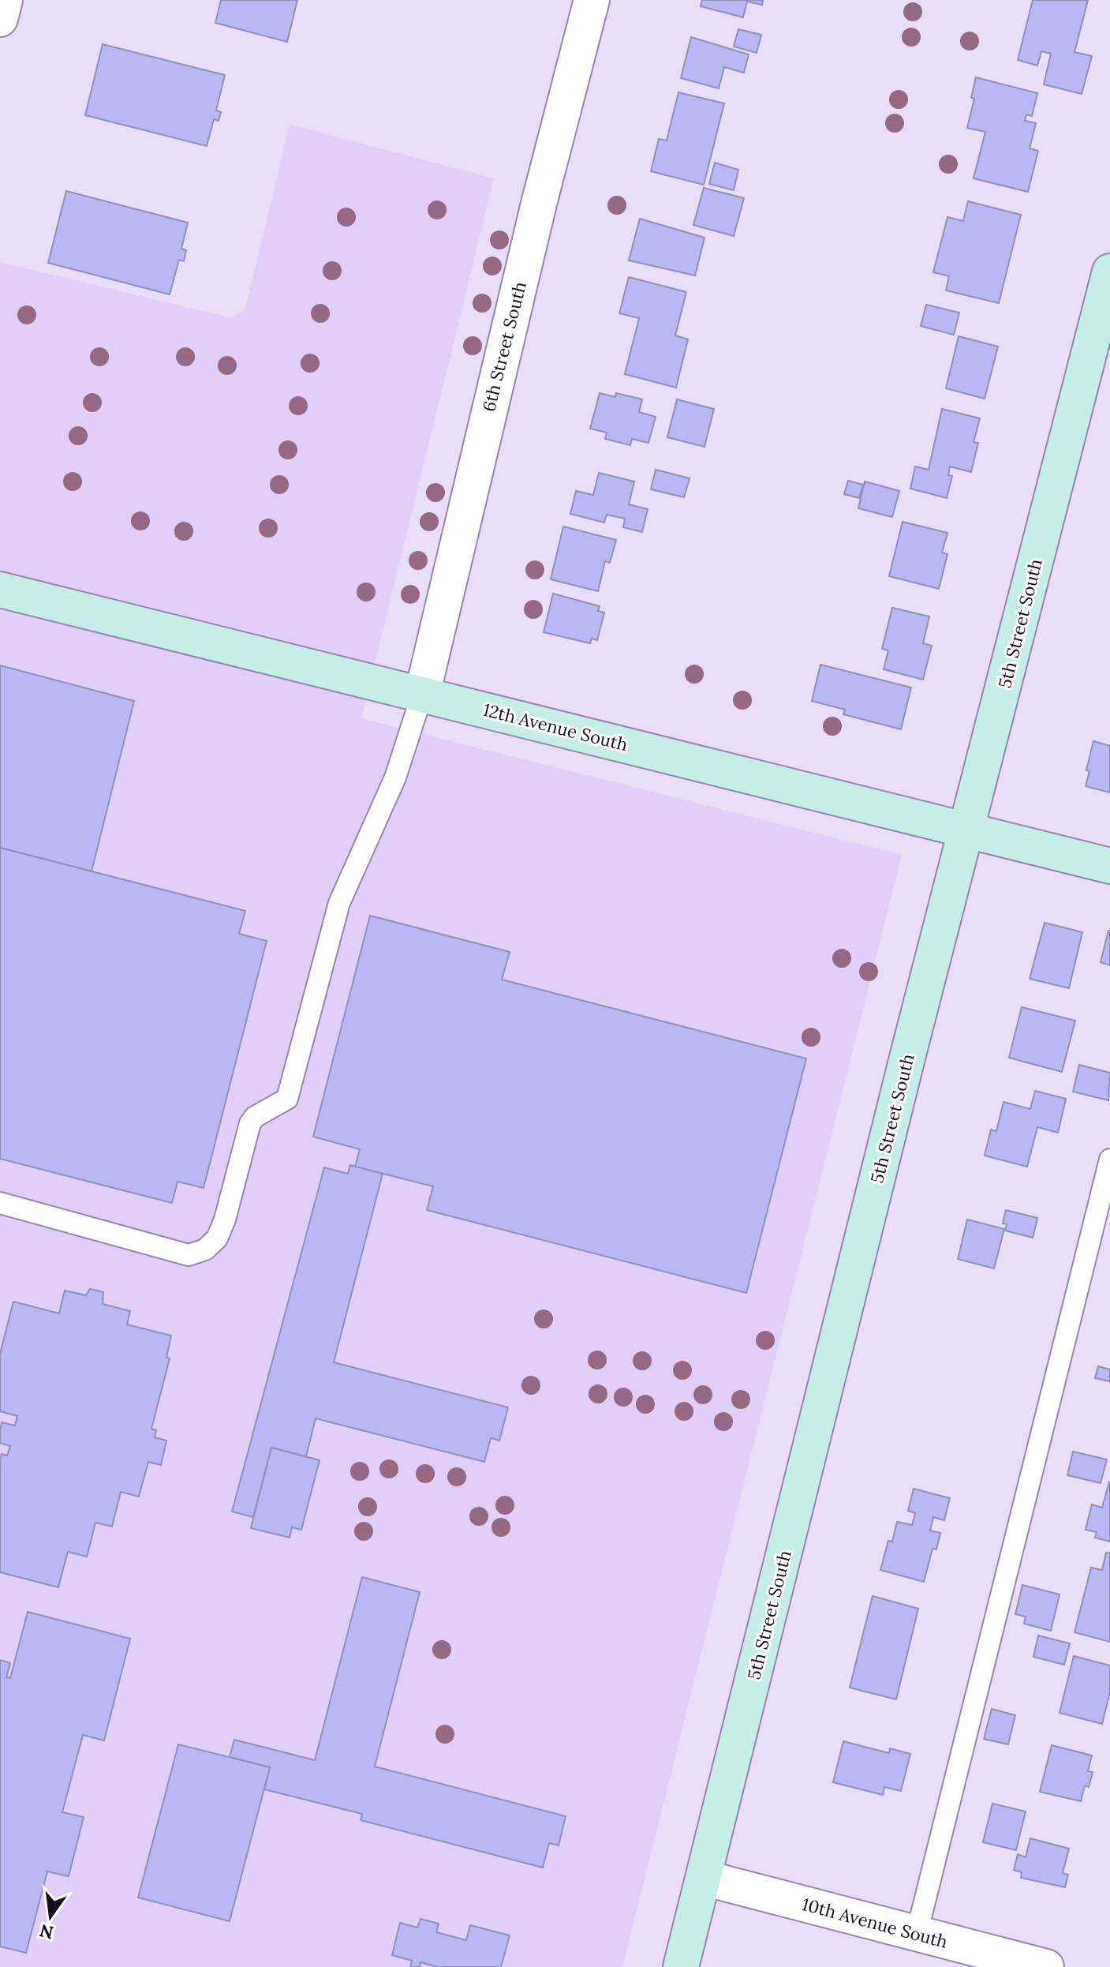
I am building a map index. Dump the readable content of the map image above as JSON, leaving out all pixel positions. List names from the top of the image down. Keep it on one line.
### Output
{"streets":{"street":["6th Street South","5th Street South","12th Avenue South","10th Avenue South"]},"crossings":[["6th Street South","12th Avenue South"],["5th Street South","12th Avenue South"],["5th Street South","10th Avenue South"]],"north":"bottom"}
